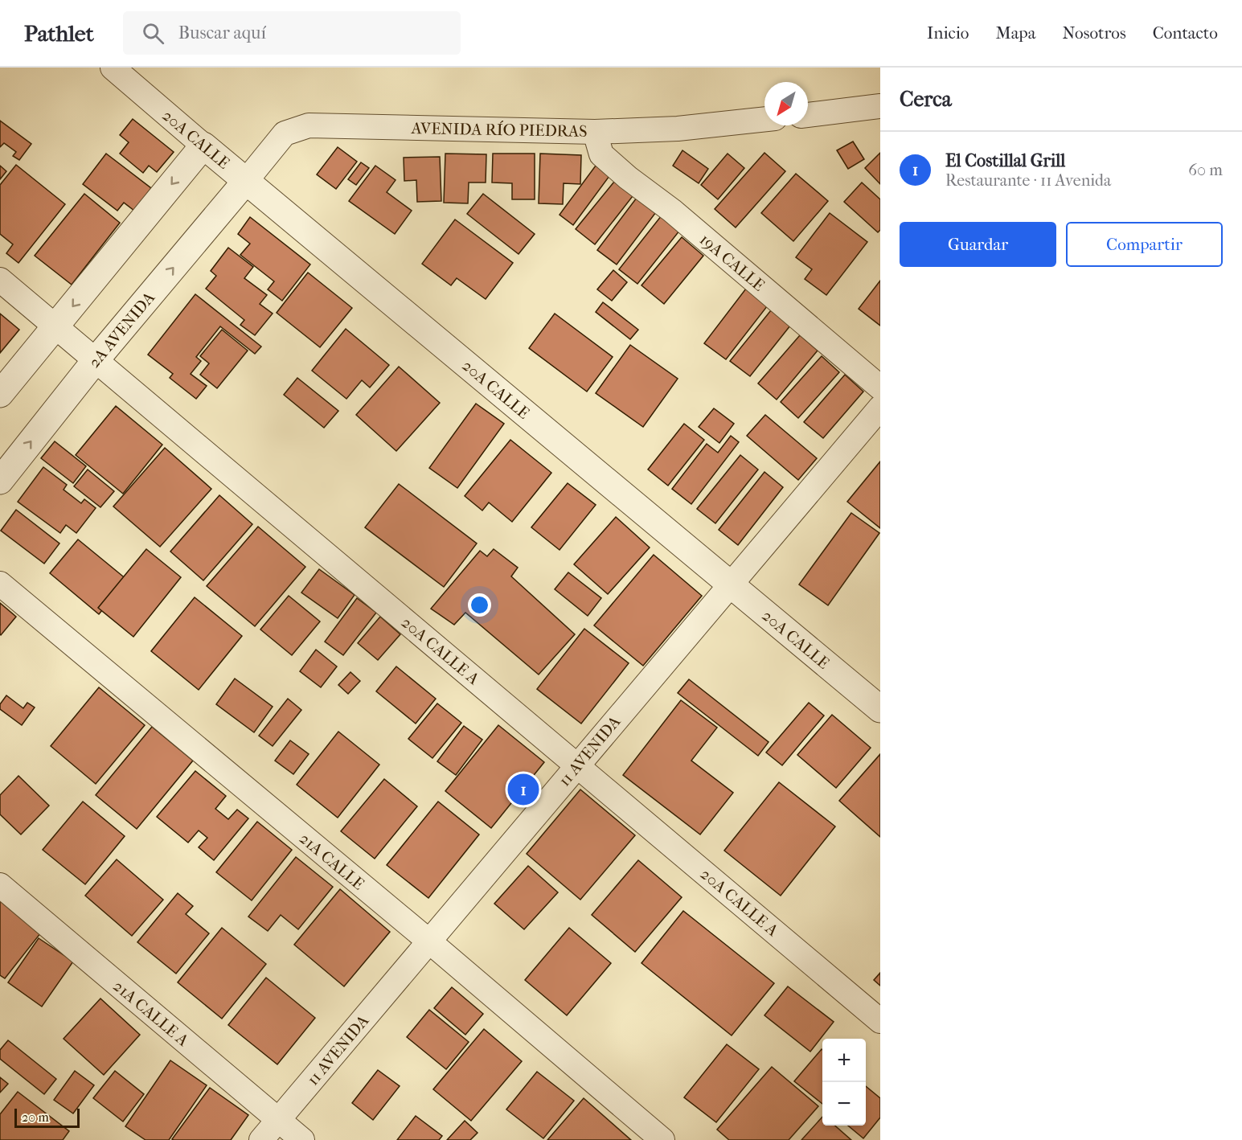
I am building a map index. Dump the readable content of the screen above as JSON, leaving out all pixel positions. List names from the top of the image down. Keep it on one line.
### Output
{"streets":{"street":["AVENIDA RÍO PIEDRAS","20A CALLE","19A CALLE","2A AVENIDA","20A CALLE A","11 AVENIDA","21A CALLE","21A CALLE A"]},"crossings":[["AVENIDA RÍO PIEDRAS","20A CALLE"],["AVENIDA RÍO PIEDRAS","19A CALLE"],["AVENIDA RÍO PIEDRAS","2A AVENIDA"],["20A CALLE","2A AVENIDA"],["20A CALLE","11 AVENIDA"],["2A AVENIDA","20A CALLE A"],["20A CALLE A","11 AVENIDA"],["11 AVENIDA","21A CALLE"],["11 AVENIDA","21A CALLE A"]],"scale_bar":"20 m","north":"bottom left","page":{"header":"Pathlet","search":"Buscar aquí","nav":["Inicio","Mapa","Nosotros","Contacto"],"heading":"Cerca","list":[{"mark":"1","name":"El Costillal Grill","note":"Restaurante · 11 Avenida","value":"60 m"}],"buttons":["Guardar","Compartir"],"pins":"1","map_buttons":["+","−"],"scale":"20 m"}}
